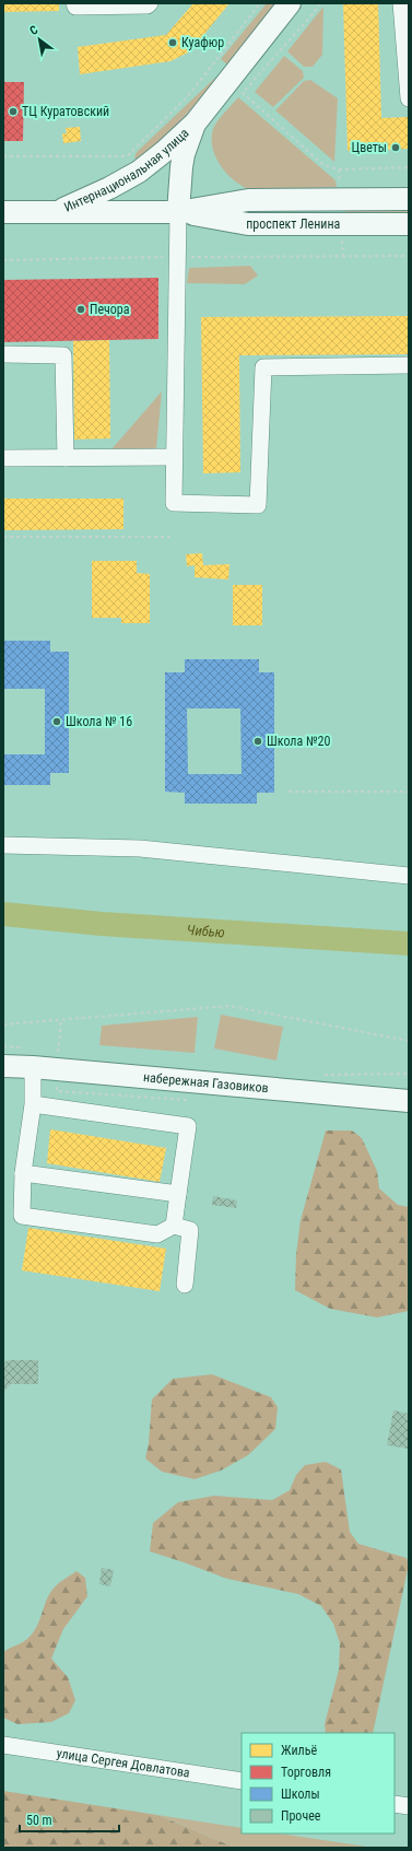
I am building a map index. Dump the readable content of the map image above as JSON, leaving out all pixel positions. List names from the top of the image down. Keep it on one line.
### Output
{"streets":{"main road":["Интернациональная улица","проспект Ленина","набережная Газовиков"],"street":["улица Сергея Довлатова"]},"crossings":[["Интернациональная улица","проспект Ленина"]],"water":["Чибью"],"places":["Куафюр","ТЦ Куратовский","Цветы","Печора","Школа № 16","Школа №20"],"legend":["Жильё","Торговля","Школы","Прочее"],"scale_bar":"50 m","north":"top left"}
